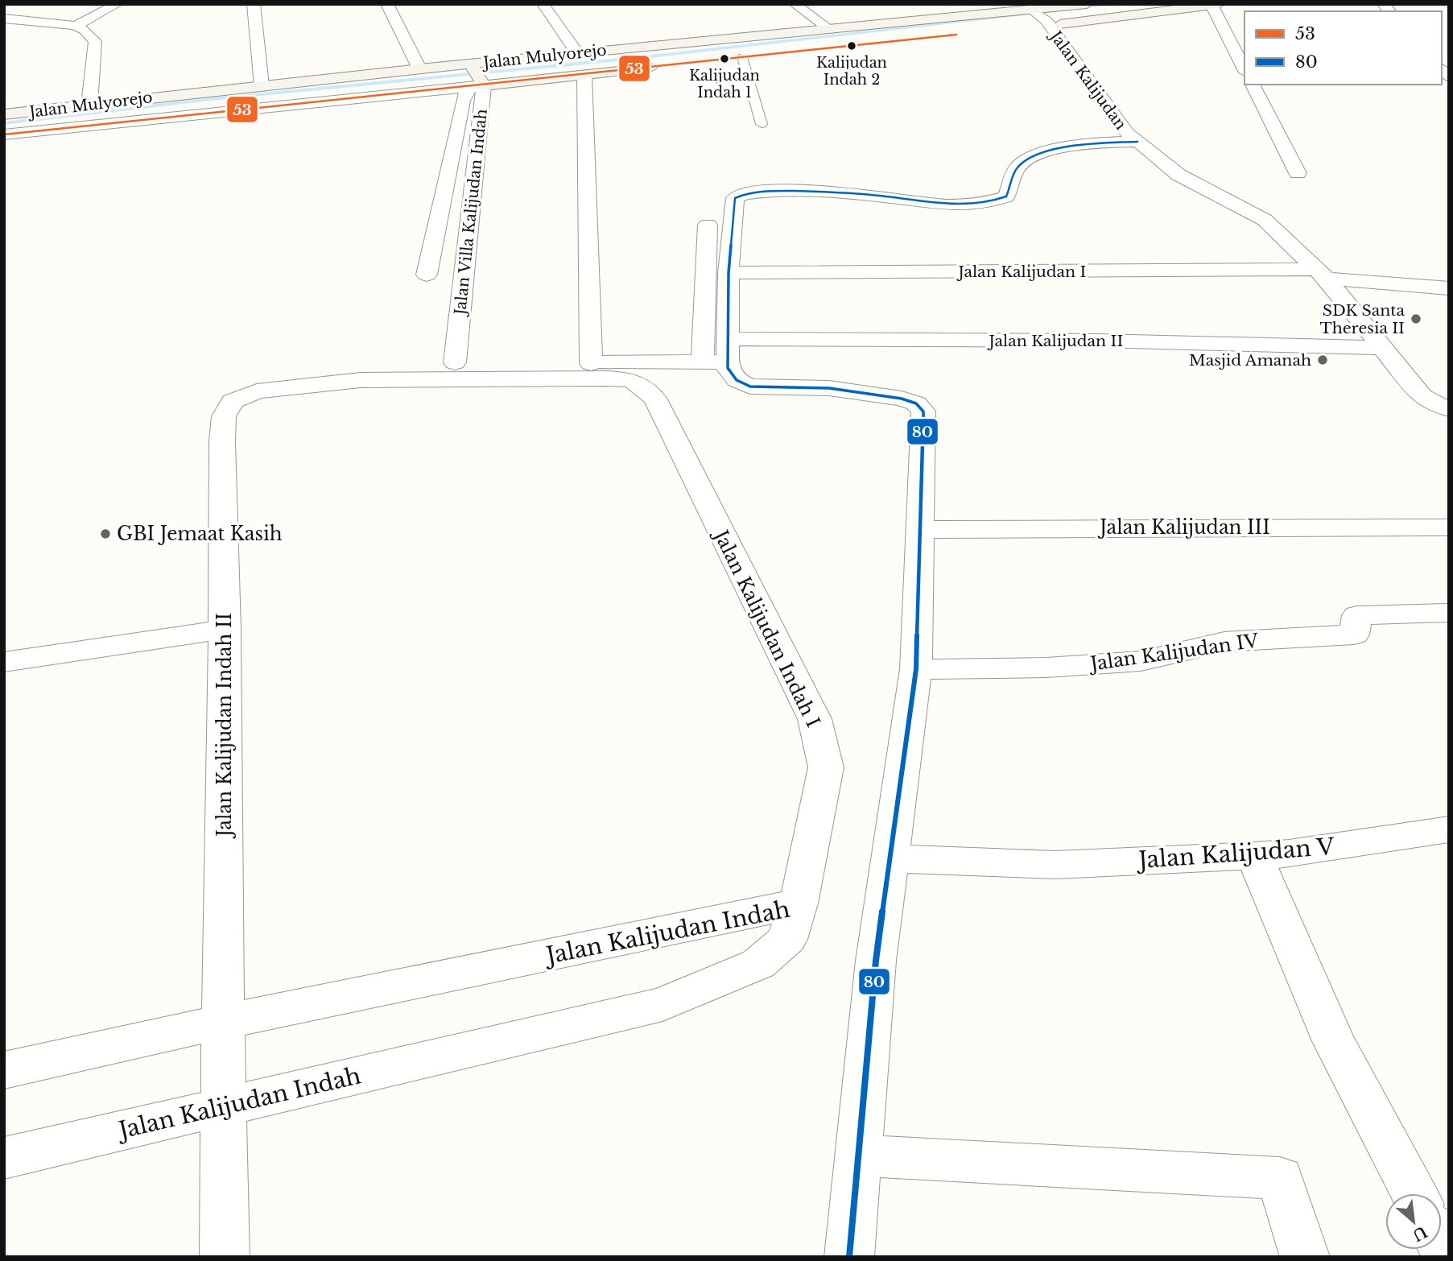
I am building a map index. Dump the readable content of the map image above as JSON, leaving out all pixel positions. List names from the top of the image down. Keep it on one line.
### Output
{"streets":{"main road":["Jalan Mulyorejo"],"street":["Jalan Kalijudan","Jalan Villa Kalijudan Indah","Jalan Kalijudan I","Jalan Kalijudan II","Jalan Kalijudan III","Jalan Kalijudan Indah I","Jalan Kalijudan IV","Jalan Kalijudan Indah II","Jalan Kalijudan V","Jalan Kalijudan Indah"]},"crossings":[["Jalan Mulyorejo","Jalan Kalijudan"],["Jalan Mulyorejo","Jalan Villa Kalijudan Indah"],["Jalan Kalijudan","Jalan Kalijudan I"],["Jalan Kalijudan","Jalan Kalijudan II"],["Jalan Villa Kalijudan Indah","Jalan Kalijudan II"],["Jalan Villa Kalijudan Indah","Jalan Kalijudan Indah I"],["Jalan Villa Kalijudan Indah","Jalan Kalijudan Indah II"],["Jalan Kalijudan II","Jalan Kalijudan Indah I"],["Jalan Kalijudan II","Jalan Kalijudan Indah II"],["Jalan Kalijudan Indah I","Jalan Kalijudan Indah II"],["Jalan Kalijudan Indah I","Jalan Kalijudan Indah"],["Jalan Kalijudan Indah II","Jalan Kalijudan Indah"]],"places":["Kalijudan Indah 2","Kalijudan Indah 1","SDK Santa Theresia II","Masjid Amanah","GBI Jemaat Kasih"],"lines":["transit line 53","transit line 80"],"legend":["53","80"],"north":"bottom right"}
